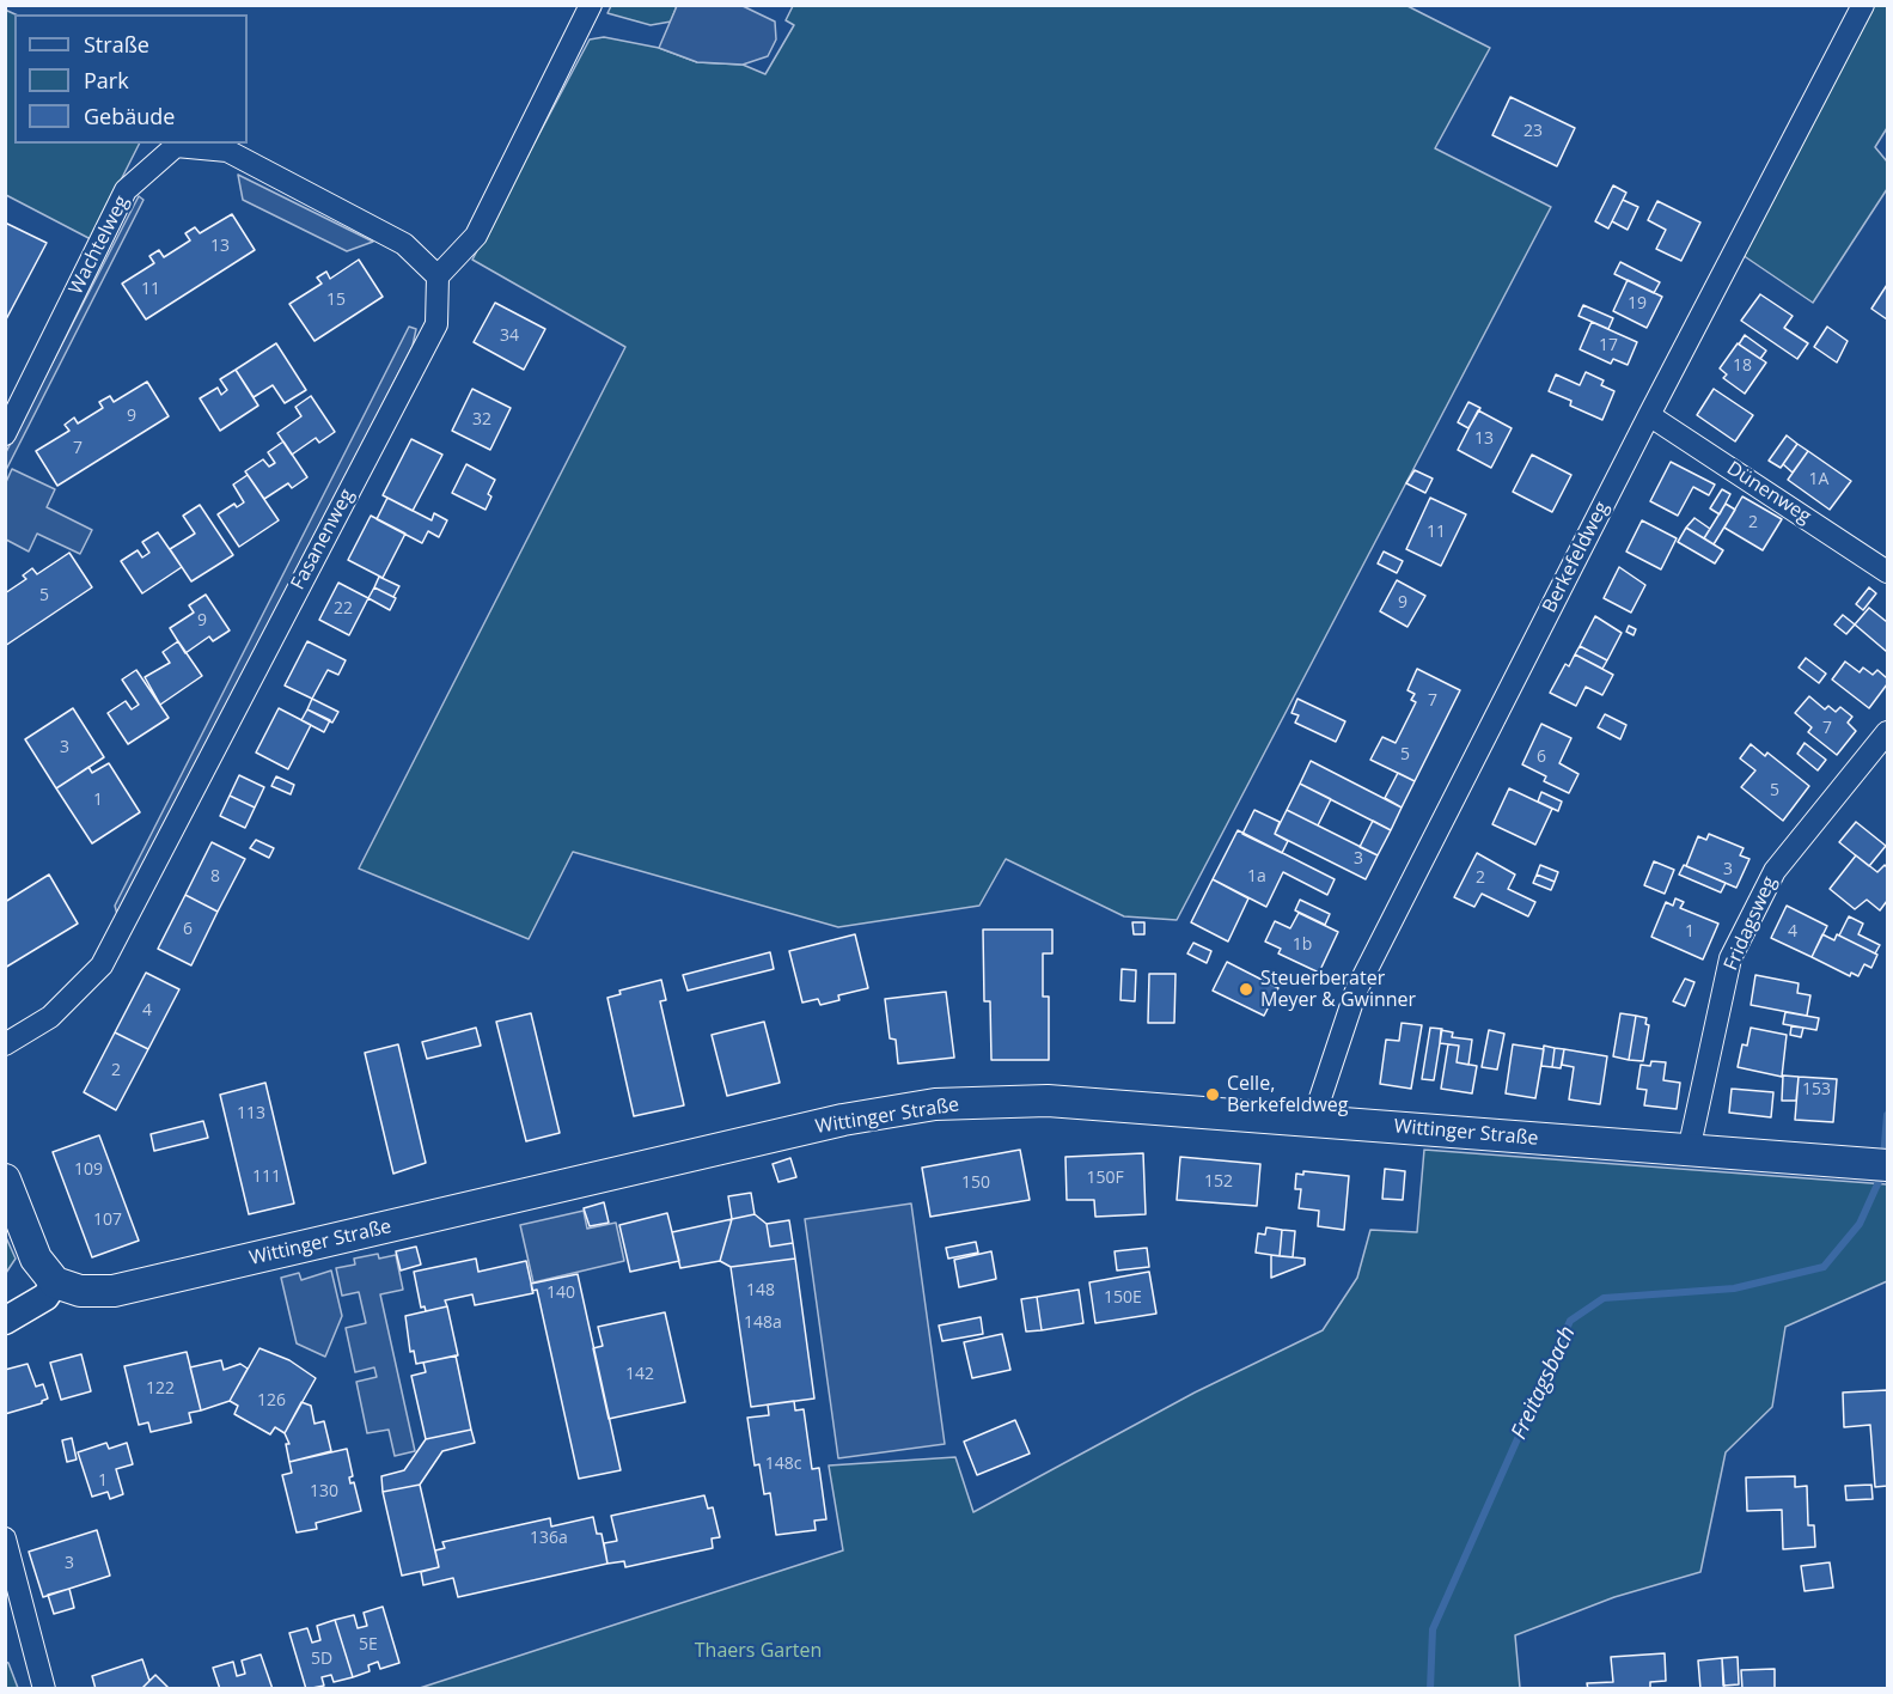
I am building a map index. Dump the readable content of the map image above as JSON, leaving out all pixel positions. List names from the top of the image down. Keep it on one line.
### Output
{"streets":{"main road":["Wittinger Straße"],"street":["Wachtelweg","Dünenweg","Fasanenweg","Berkefeldweg","Fridagsweg"]},"crossings":[["Wachtelweg","Fasanenweg"],["Dünenweg","Berkefeldweg"],["Berkefeldweg","Wittinger Straße"],["Fridagsweg","Wittinger Straße"]],"water":["Freitagsbach"],"parks":["Thaers Garten"],"places":["Steuerberater Meyer & Gwinner","Celle, Berkefeldweg"],"house_numbers":["23","13","11","15","19","34","17","18","9","32","13","7","1A","2","11","5","9","22","9","7","7","3","5","6","5","1","3","3","8","1a","2","6","1","4","1b","4","2","153","113","109","111","150F","152","150","107","148","140","150E","148a","142","122","126","148c","1","130","136a","3","5E","5D"],"legend":["Straße","Park","Gebäude"]}
